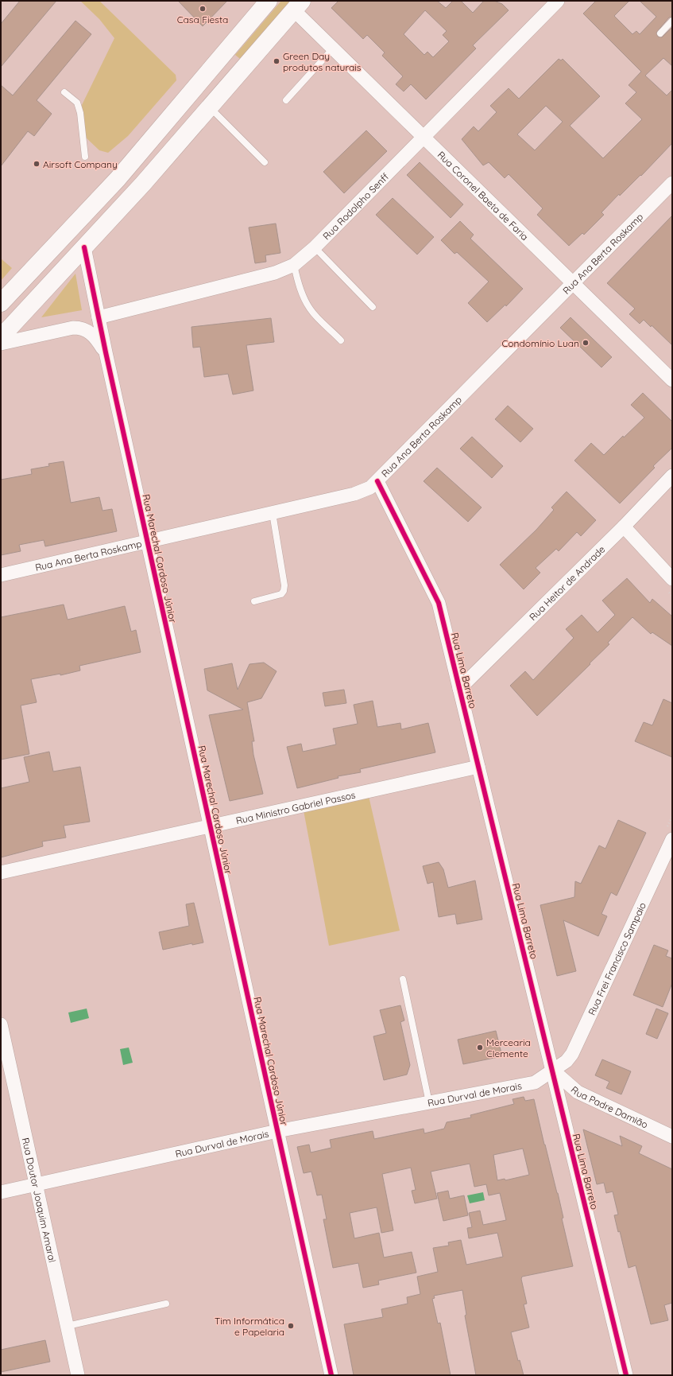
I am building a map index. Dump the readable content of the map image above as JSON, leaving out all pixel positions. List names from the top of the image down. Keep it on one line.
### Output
{"streets":{"street":["Rua Coronel Baeta de Faria","Rua Rodolpho Senff","Rua Ana Berta Roskamp","Rua Marechal Cardoso Júnior","Rua Heitor de Andrade","Rua Lima Barreto","Rua Ministro Gabriel Passos","Rua Frei Francisco Sampaio","Rua Durval de Morais","Rua Padre Damião","Rua Doutor Joaquim Amaral"]},"crossings":[["Rua Coronel Baeta de Faria","Rua Rodolpho Senff"],["Rua Coronel Baeta de Faria","Rua Ana Berta Roskamp"],["Rua Rodolpho Senff","Rua Marechal Cardoso Júnior"],["Rua Ana Berta Roskamp","Rua Marechal Cardoso Júnior"],["Rua Ana Berta Roskamp","Rua Lima Barreto"],["Rua Marechal Cardoso Júnior","Rua Ministro Gabriel Passos"],["Rua Marechal Cardoso Júnior","Rua Durval de Morais"],["Rua Heitor de Andrade","Rua Lima Barreto"],["Rua Lima Barreto","Rua Ministro Gabriel Passos"],["Rua Lima Barreto","Rua Frei Francisco Sampaio"],["Rua Lima Barreto","Rua Durval de Morais"],["Rua Lima Barreto","Rua Padre Damião"],["Rua Frei Francisco Sampaio","Rua Durval de Morais"],["Rua Frei Francisco Sampaio","Rua Padre Damião"],["Rua Durval de Morais","Rua Padre Damião"],["Rua Durval de Morais","Rua Doutor Joaquim Amaral"]],"places":["Casa Fiesta","Green Day produtos naturais","Airsoft Company","Condomínio Luan","Mercearia Clemente","Tim Informática e Papelaria"]}
